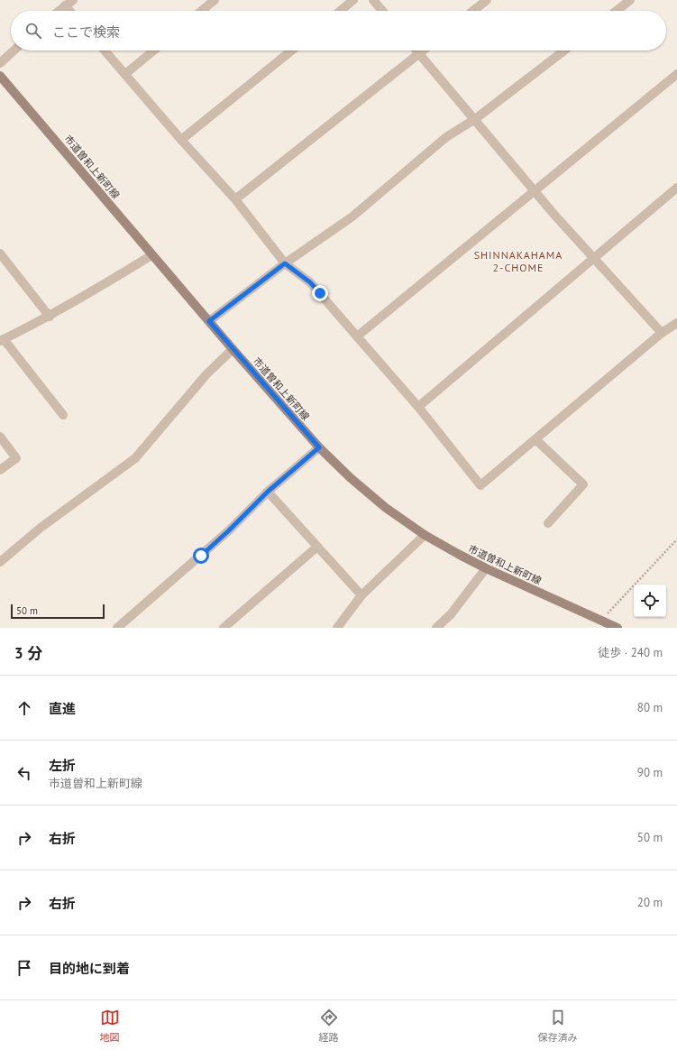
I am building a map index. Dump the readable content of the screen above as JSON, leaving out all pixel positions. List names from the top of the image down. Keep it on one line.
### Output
{"streets":{"street":["市道曽和上新町線"]},"districts":["SHINNAKAHAMA 2-CHOME"],"scale_bar":"50 m","page":{"search":"ここで検索","scale":"50 m","heading":["3 分","徒歩 · 240 m"],"list":[["直進","80 m"],["左折","市道曽和上新町線","90 m"],["右折","50 m"],["右折","20 m"],"目的地に到着"],"nav":["地図","経路","保存済み"]}}
